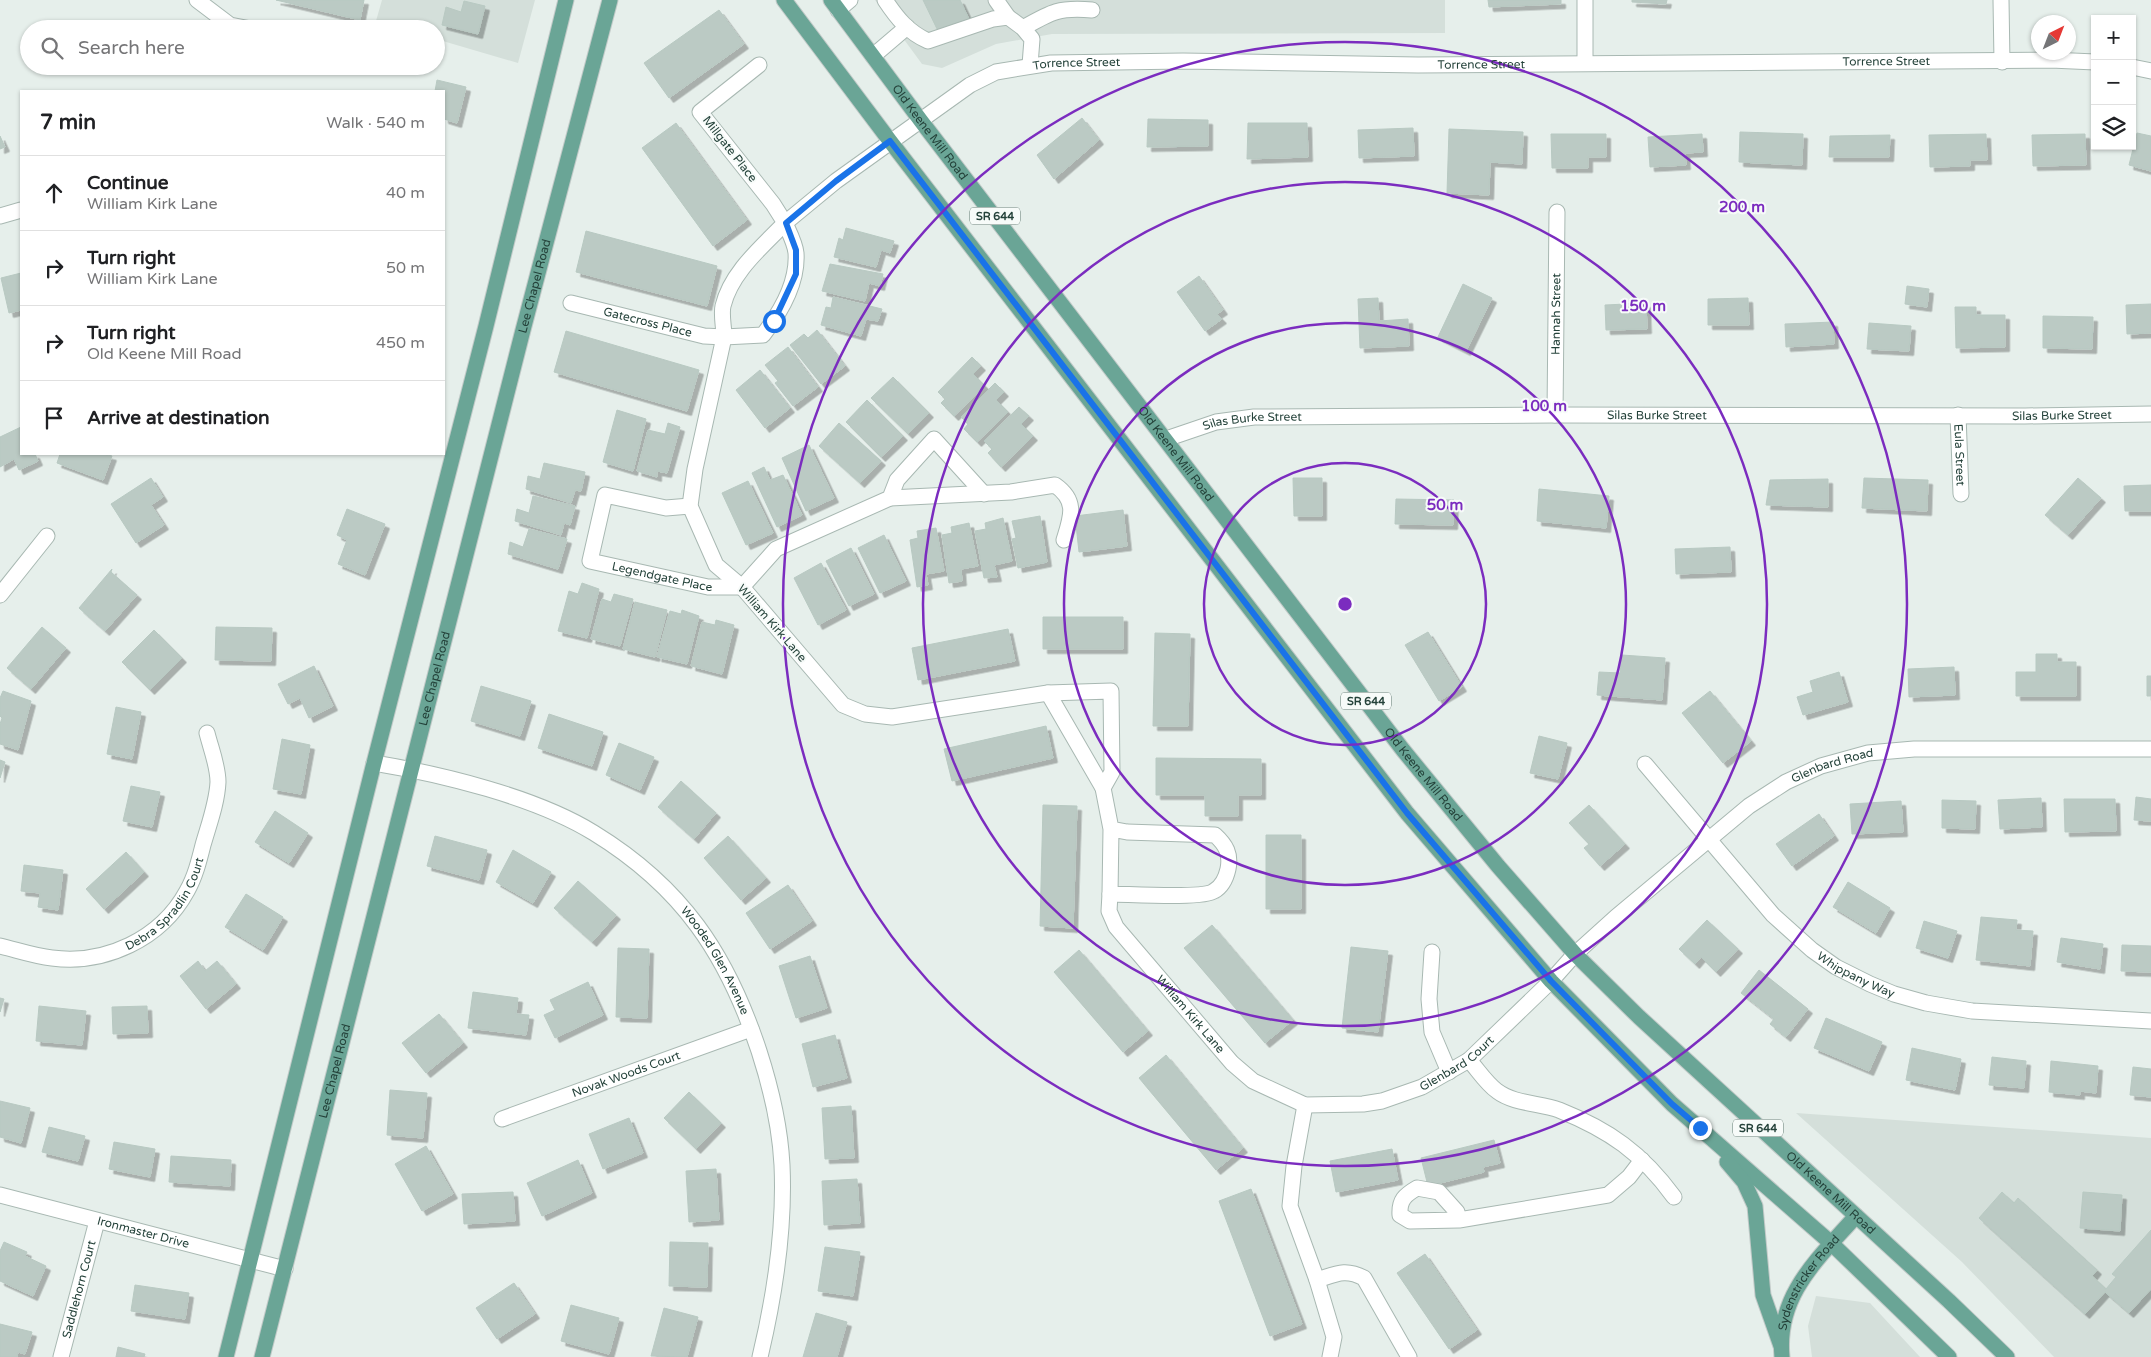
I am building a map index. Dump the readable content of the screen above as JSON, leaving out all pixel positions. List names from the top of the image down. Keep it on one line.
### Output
{"streets":{"main road":["Old Keene Mill Road","SR 644","Lee Chapel Road","Sydenstricker Road"],"street":["Torrence Street","Millgate Place","Hannah Street","Gatecross Place","Silas Burke Street","Eula Street","Legendgate Place","William Kirk Lane","Glenbard Road","Debra Spradlin Court","Wooded Glen Avenue","Whippany Way","Glenbard Court","Novak Woods Court","Ironmaster Drive","Saddlehorn Court"]},"crossings":[["Torrence Street","Old Keene Mill Road"],["Torrence Street","SR 644"],["Old Keene Mill Road","Silas Burke Street"],["Old Keene Mill Road","Glenbard Road"],["Old Keene Mill Road","Glenbard Court"],["Old Keene Mill Road","Sydenstricker Road"],["SR 644","Glenbard Court"],["SR 644","Sydenstricker Road"],["Lee Chapel Road","Wooded Glen Avenue"],["Lee Chapel Road","Ironmaster Drive"],["Hannah Street","Silas Burke Street"],["Silas Burke Street","Eula Street"],["Legendgate Place","William Kirk Lane"],["William Kirk Lane","Glenbard Court"],["Glenbard Road","Whippany Way"],["Glenbard Road","Glenbard Court"],["Wooded Glen Avenue","Novak Woods Court"],["Ironmaster Drive","Saddlehorn Court"]],"north":"top right","page":{"map_buttons":["+","−"],"search":"Search here","heading":["7 min","Walk · 540 m"],"list":[["Continue","William Kirk Lane","40 m"],["Turn right","William Kirk Lane","50 m"],["Turn right","Old Keene Mill Road","450 m"],"Arrive at destination"]},"rings":["200 m","150 m","100 m","50 m"]}
